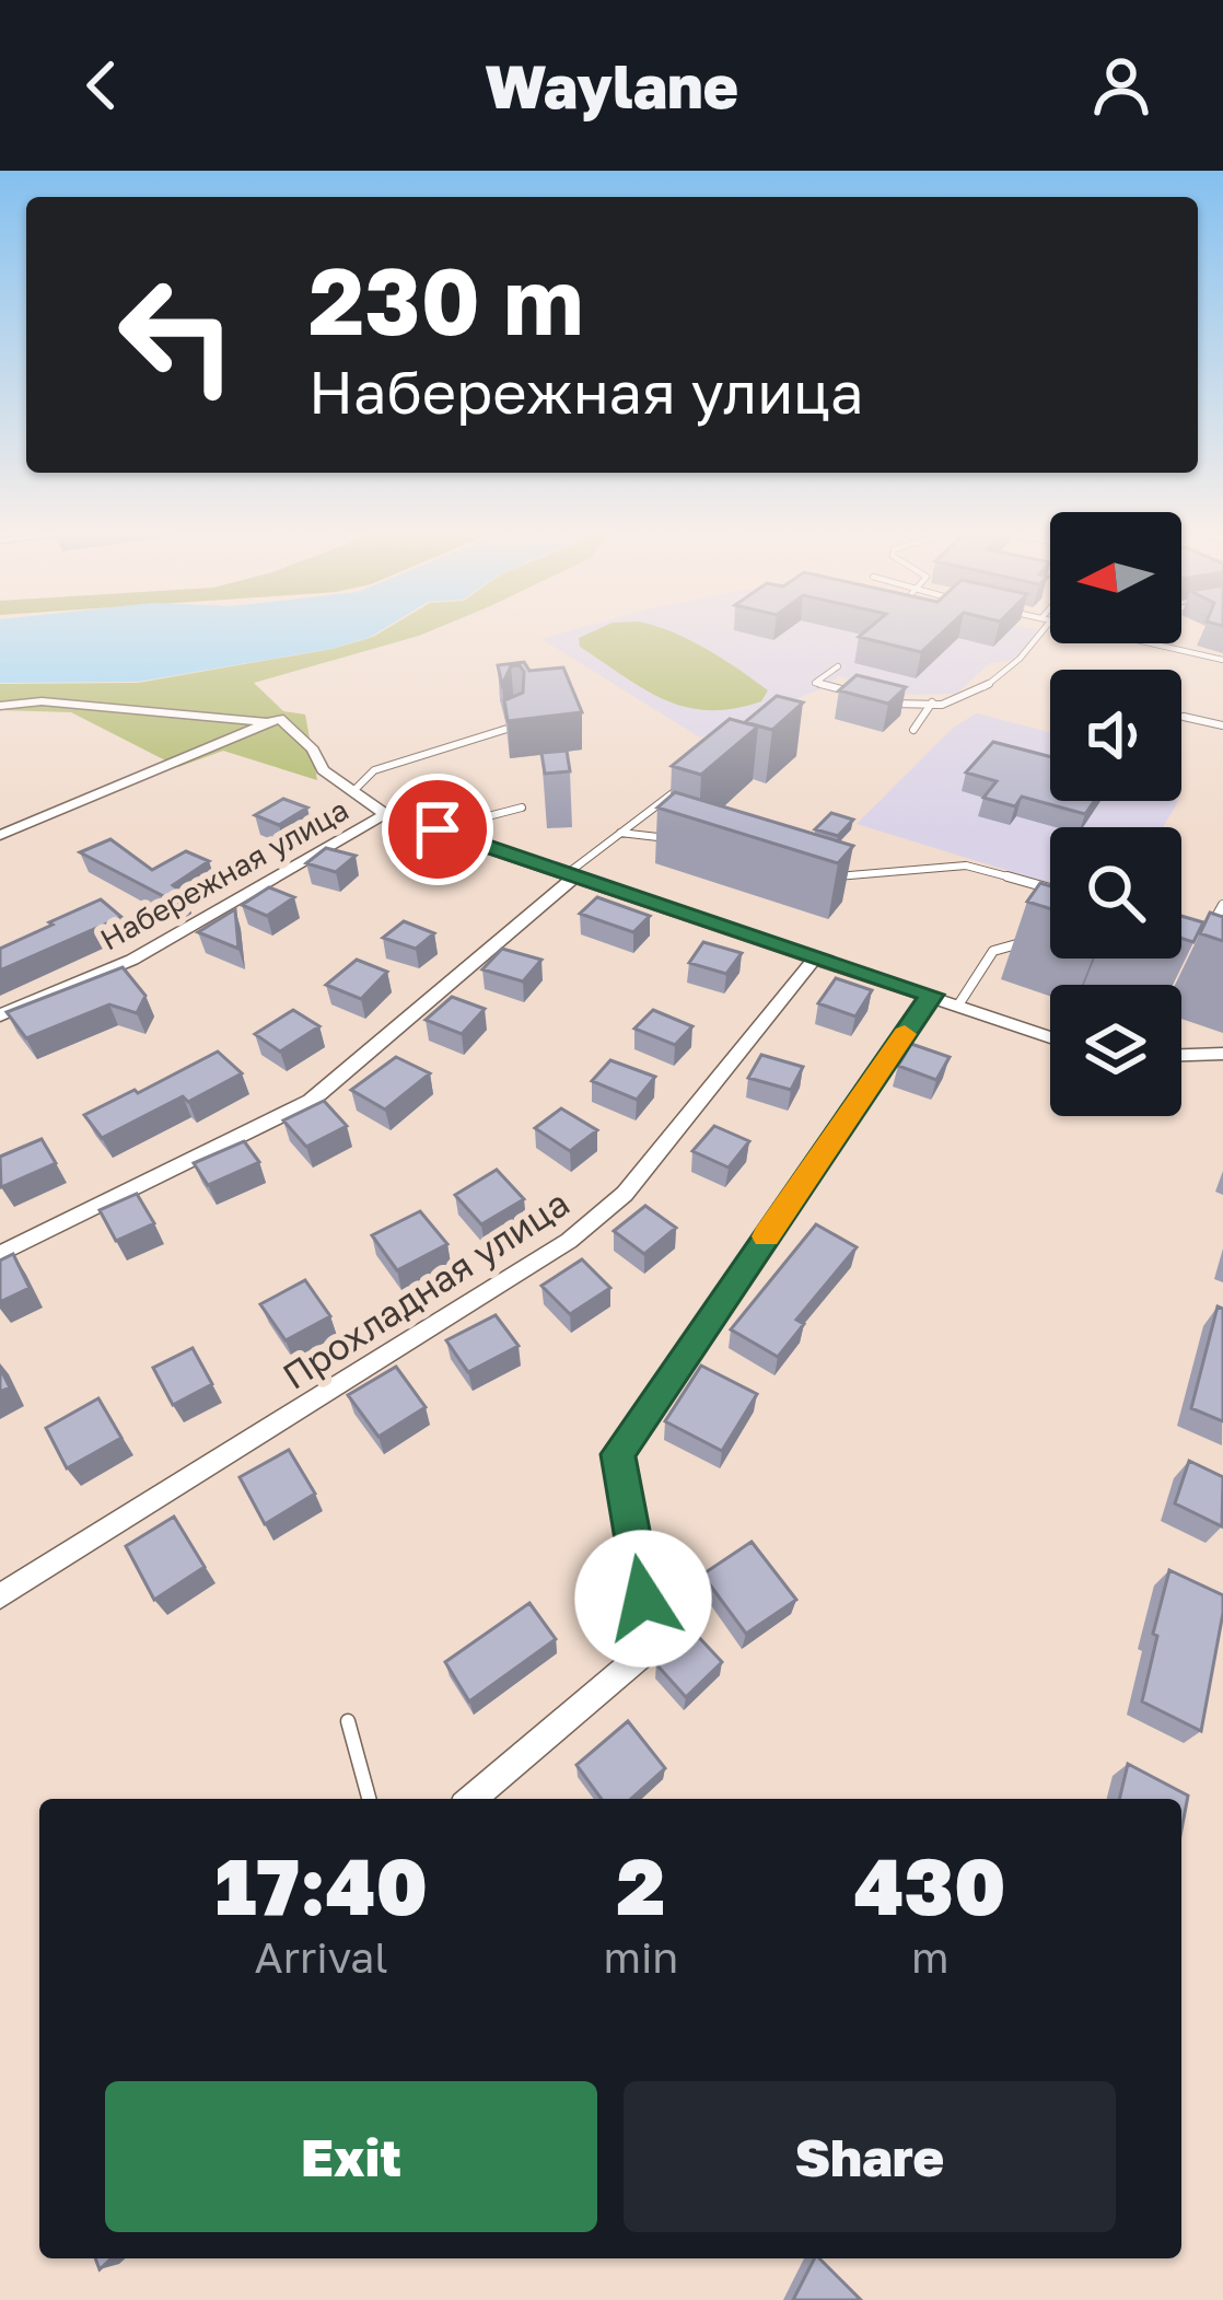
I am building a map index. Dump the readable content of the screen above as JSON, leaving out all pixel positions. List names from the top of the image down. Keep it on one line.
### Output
{"streets":{"street":["Набережная улица","Прохладная улица"]},"crossings":[["Набережная улица","Прохладная улица"]],"north":"left","page":{"header":"Waylane","turn":["230 m","Набережная улица"],"eta":["17:40","Arrival","2","min","430","m"],"buttons":["Exit","Share"]}}
